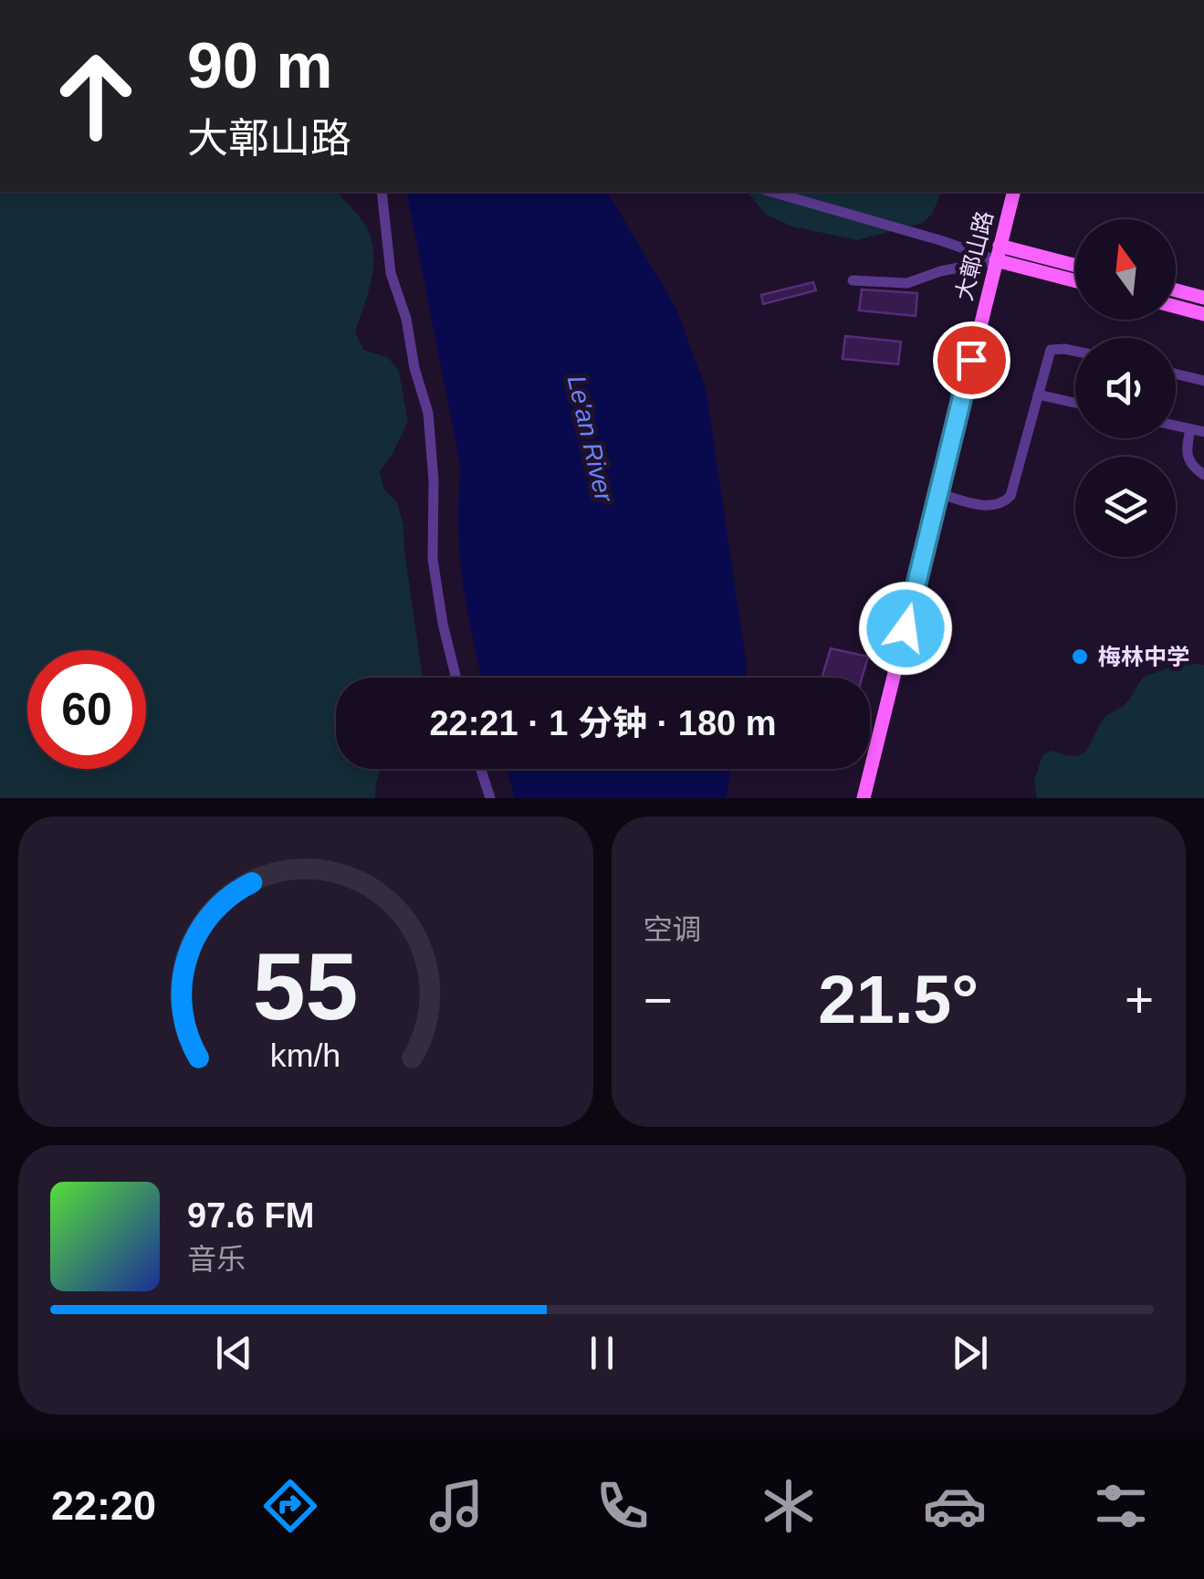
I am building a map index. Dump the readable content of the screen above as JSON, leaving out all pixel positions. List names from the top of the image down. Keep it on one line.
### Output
{"streets":{"main road":["大鄣山路"]},"water":["Le'an River"],"places":["梅林中学"],"north":"top","page":{"turn":["90 m","大鄣山路"],"limit":"60","trip":"22:21 · 1 分钟 · 180 m","tile":"空调","heat":["−","21.5°","+"],"song":["97.6 FM","音乐"],"tabs":"22:20","gauge":["55","km/h"]}}
